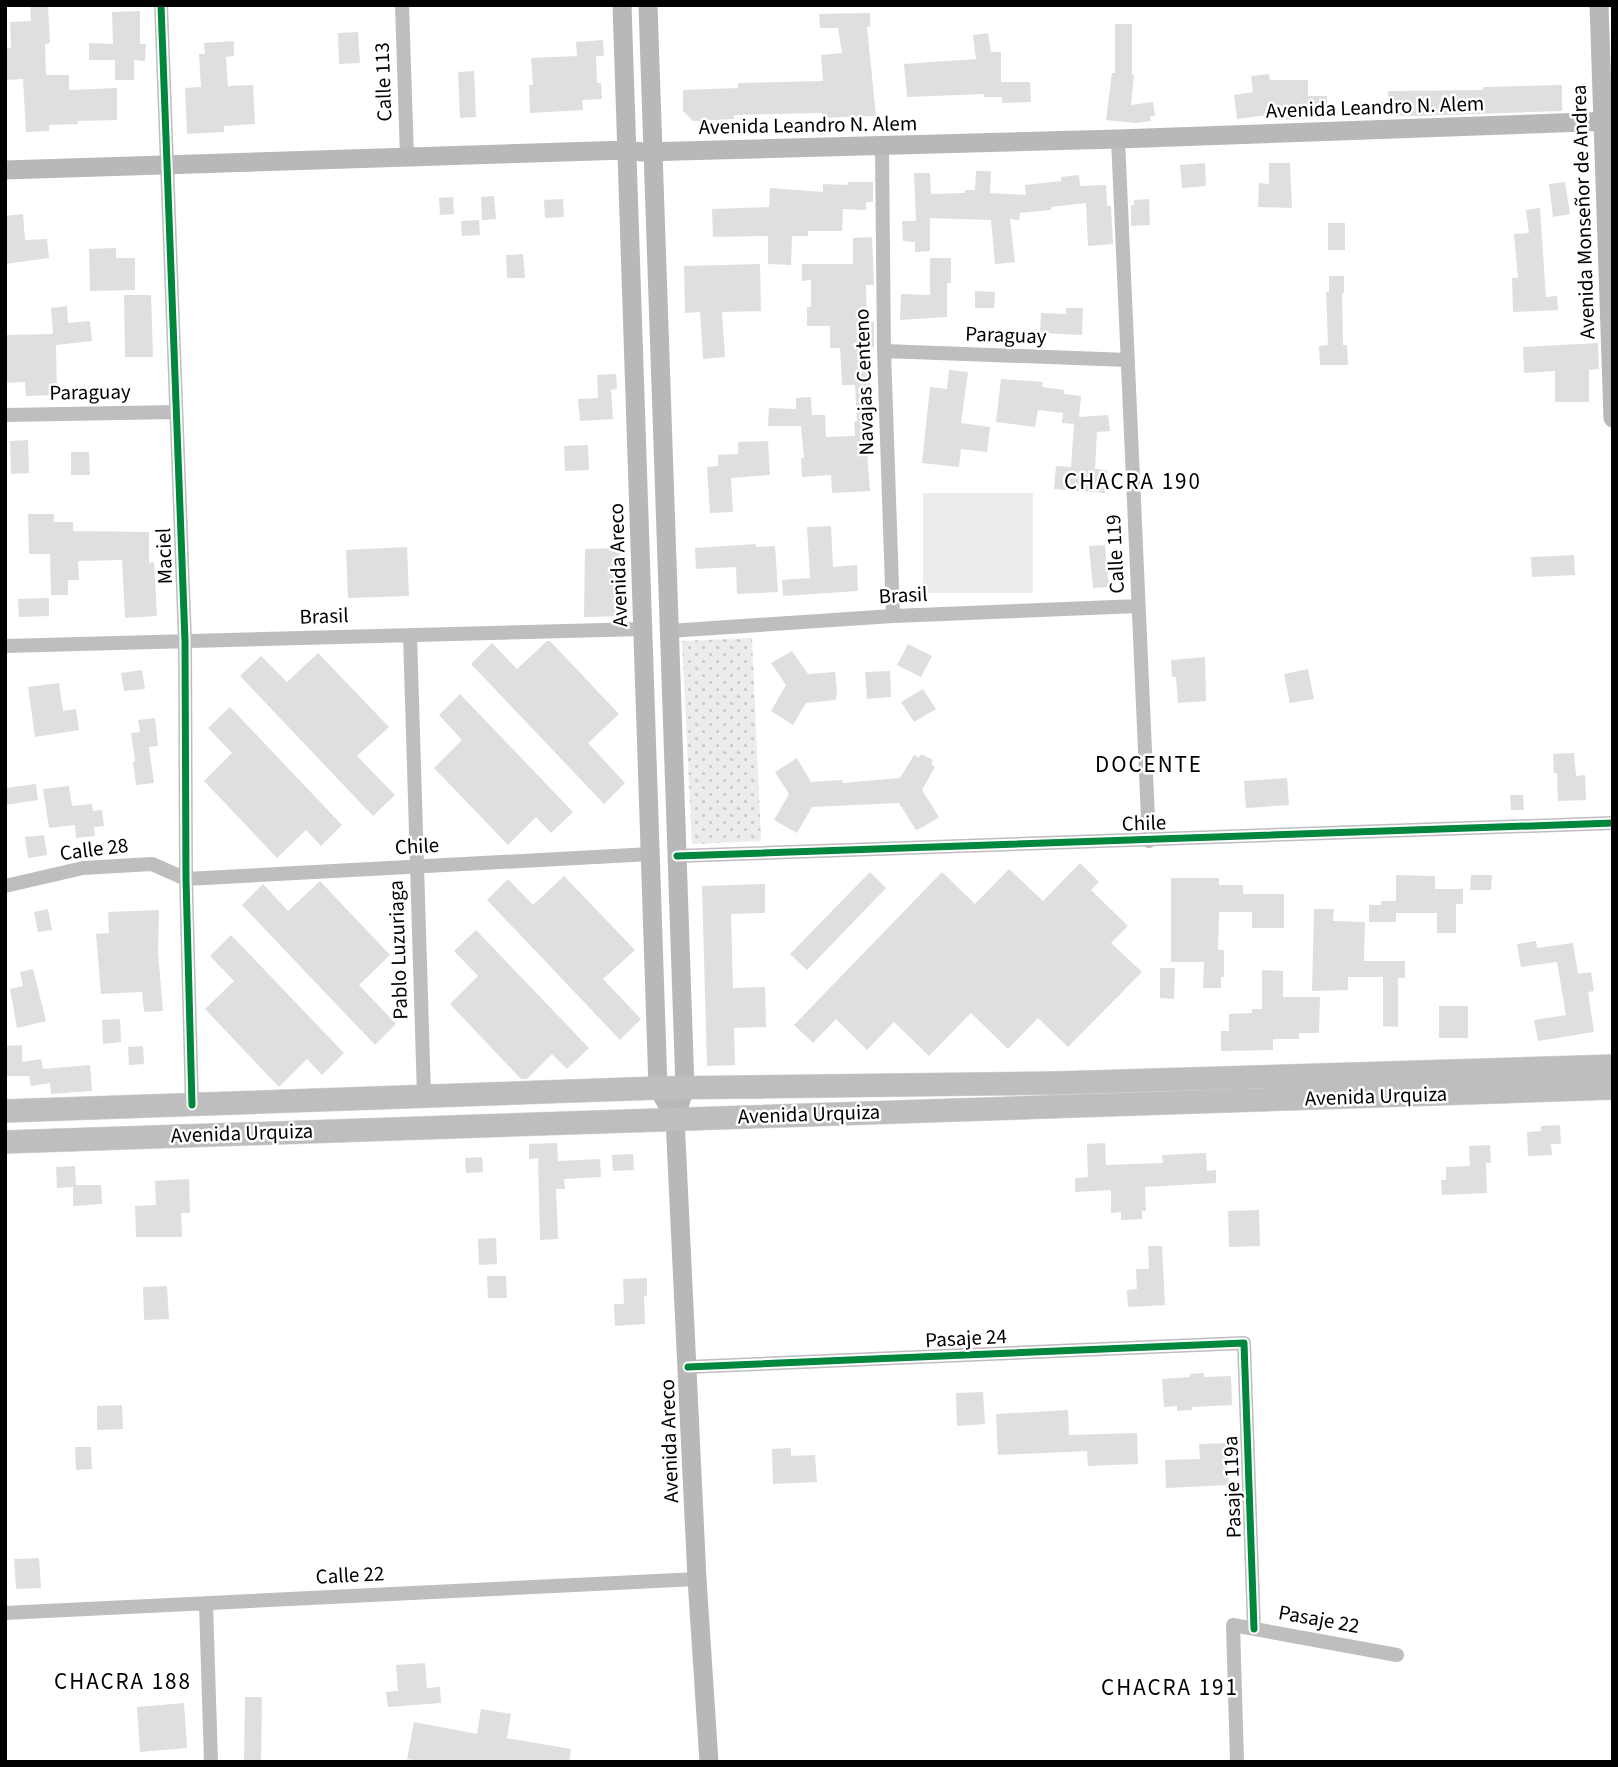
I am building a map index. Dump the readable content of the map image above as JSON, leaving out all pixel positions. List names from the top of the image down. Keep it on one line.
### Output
{"streets":{"main road":["Avenida Leandro N. Alem","Avenida Monseñor de Andrea","Avenida Areco","Avenida Urquiza"],"street":["Calle 113","Paraguay","Navajas Centeno","Calle 119","Maciel","Brasil","Chile","Calle 28","Pablo Luzuriaga","Pasaje 24","Pasaje 119a","Calle 22","Pasaje 22"]},"crossings":[["Calle 113","Avenida Leandro N. Alem"],["Avenida Leandro N. Alem","Avenida Monseñor de Andrea"],["Avenida Leandro N. Alem","Navajas Centeno"],["Avenida Leandro N. Alem","Calle 119"],["Avenida Leandro N. Alem","Maciel"],["Avenida Leandro N. Alem","Avenida Areco"],["Paraguay","Navajas Centeno"],["Paraguay","Calle 119"],["Paraguay","Maciel"],["Navajas Centeno","Brasil"],["Calle 119","Brasil"],["Calle 119","Chile"],["Maciel","Brasil"],["Maciel","Chile"],["Maciel","Calle 28"],["Maciel","Avenida Urquiza"],["Avenida Areco","Brasil"],["Avenida Areco","Chile"],["Avenida Areco","Avenida Urquiza"],["Avenida Areco","Pasaje 24"],["Avenida Areco","Calle 22"],["Brasil","Pablo Luzuriaga"],["Chile","Calle 28"],["Chile","Pablo Luzuriaga"],["Pablo Luzuriaga","Avenida Urquiza"],["Pasaje 24","Pasaje 119a"],["Pasaje 119a","Pasaje 22"]],"districts":["CHACRA 190","DOCENTE","CHACRA 188","CHACRA 191"]}
